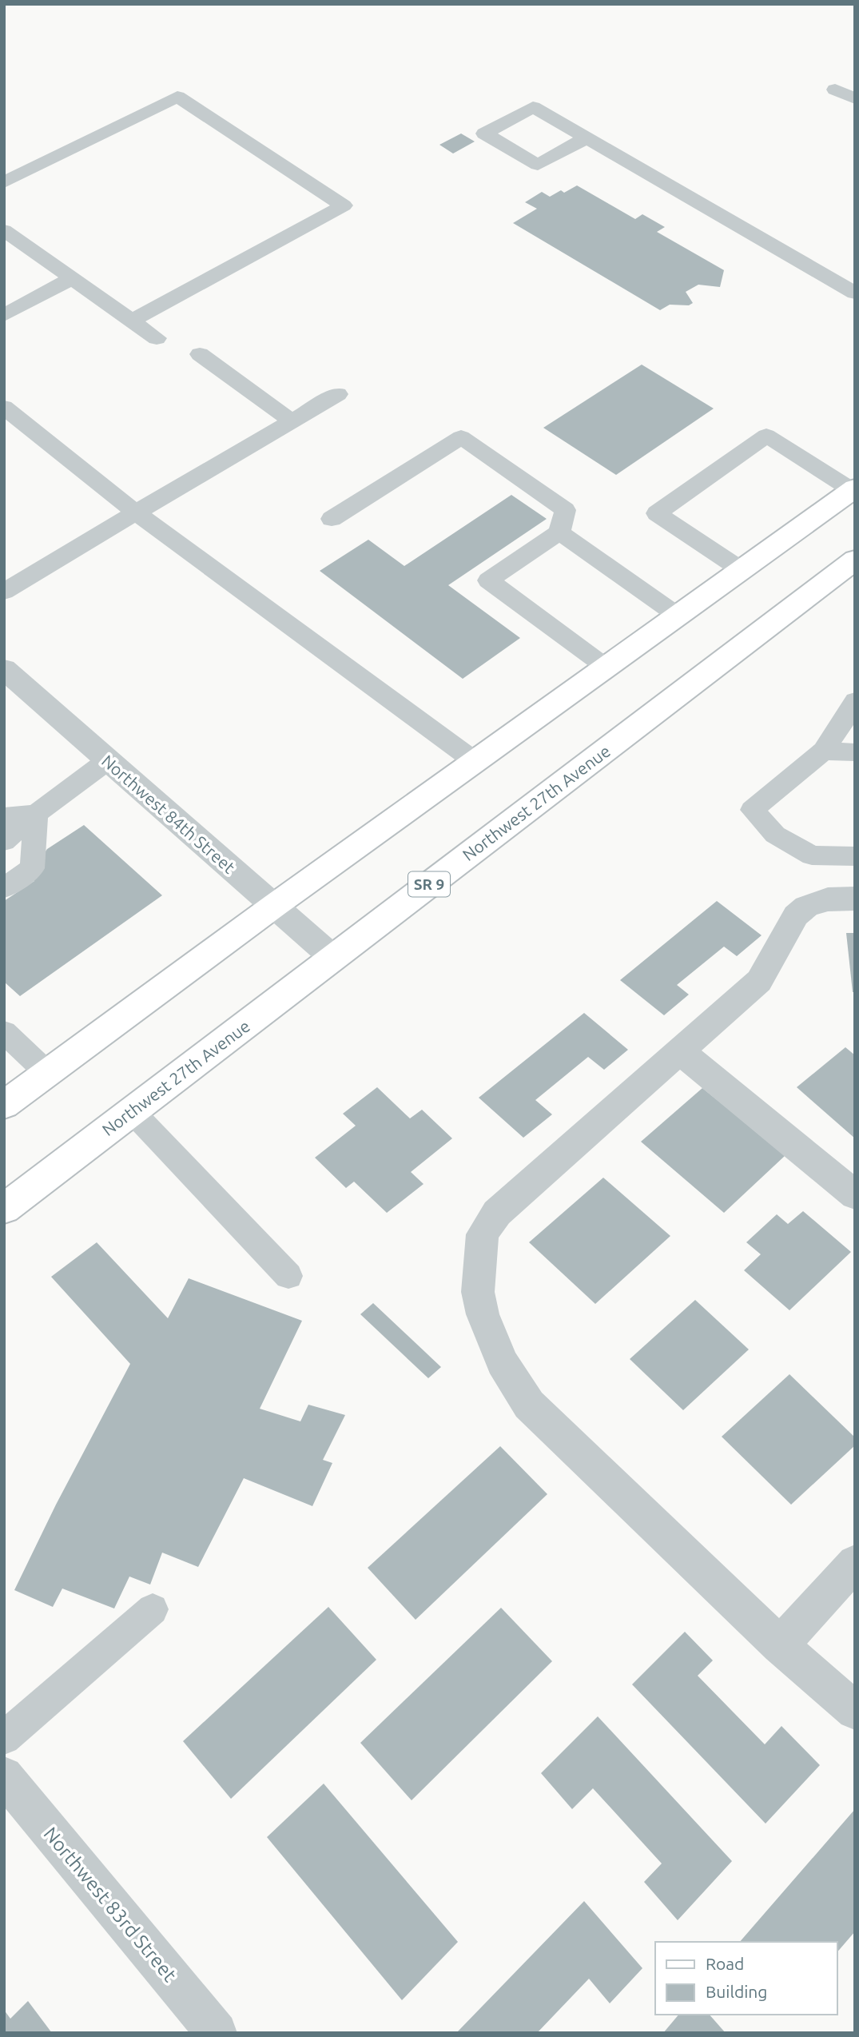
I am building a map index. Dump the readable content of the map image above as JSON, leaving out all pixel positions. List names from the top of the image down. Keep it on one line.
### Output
{"streets":{"main road":["Northwest 27th Avenue","SR 9"],"street":["Northwest 84th Street","Northwest 83rd Street"]},"crossings":[["Northwest 27th Avenue","Northwest 84th Street"]],"legend":["Road","Building"]}
